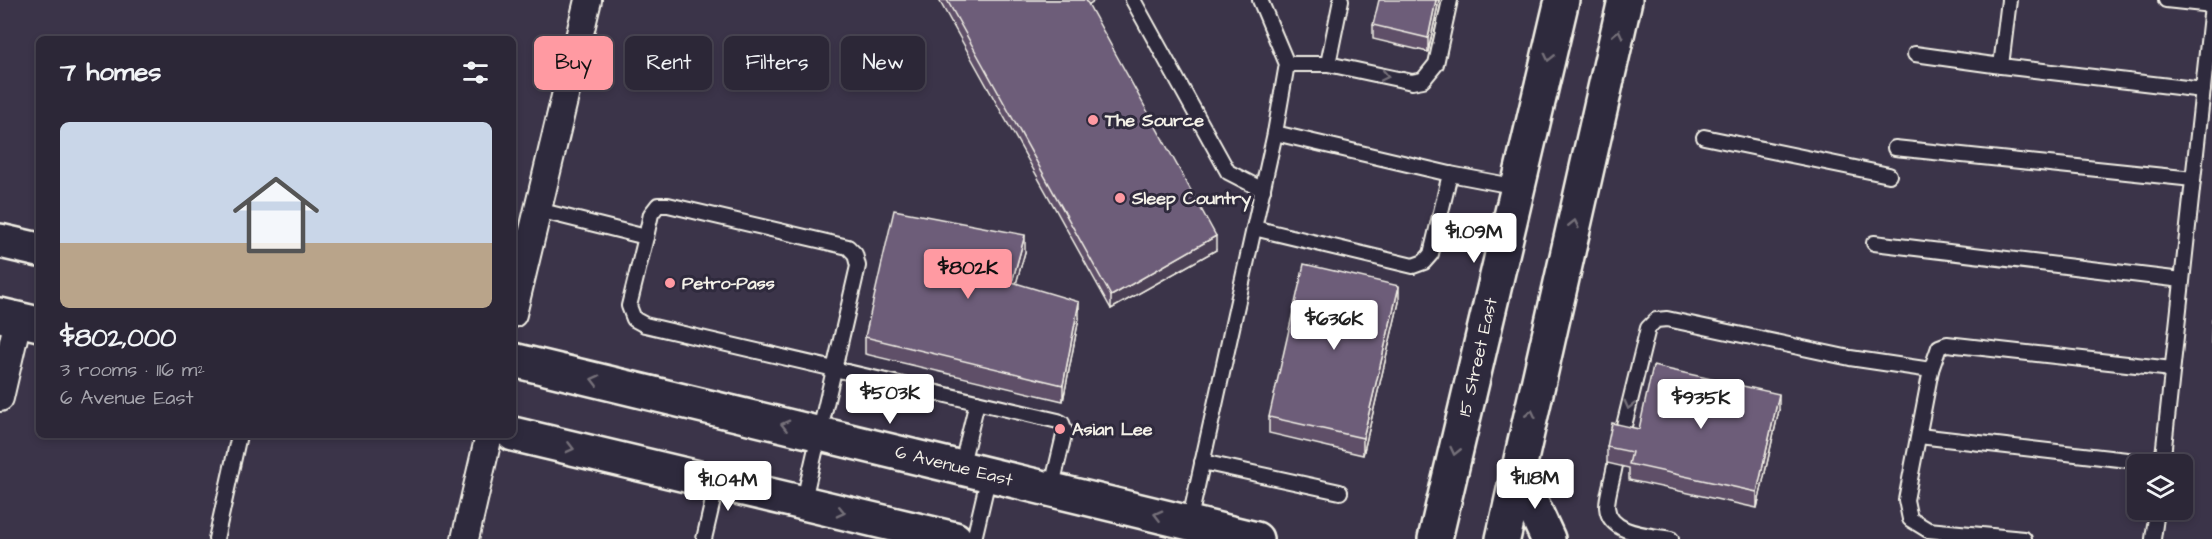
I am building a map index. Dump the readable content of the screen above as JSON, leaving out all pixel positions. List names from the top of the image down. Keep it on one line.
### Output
{"streets":{"main road":["15 Street East","6 Avenue East"]},"places":["The Source","Sleep Country","Petro-Pass","Asian Lee"],"page":{"chip":["Buy","Rent","Filters","New"],"heading":"7 homes","list":[{"name":"$802,000","note":"3 rooms · 116 m² · 6 Avenue East"}],"price":["$1.09M","$802K","$636K","$503K","$935K","$1.18M","$1.04M"]}}
